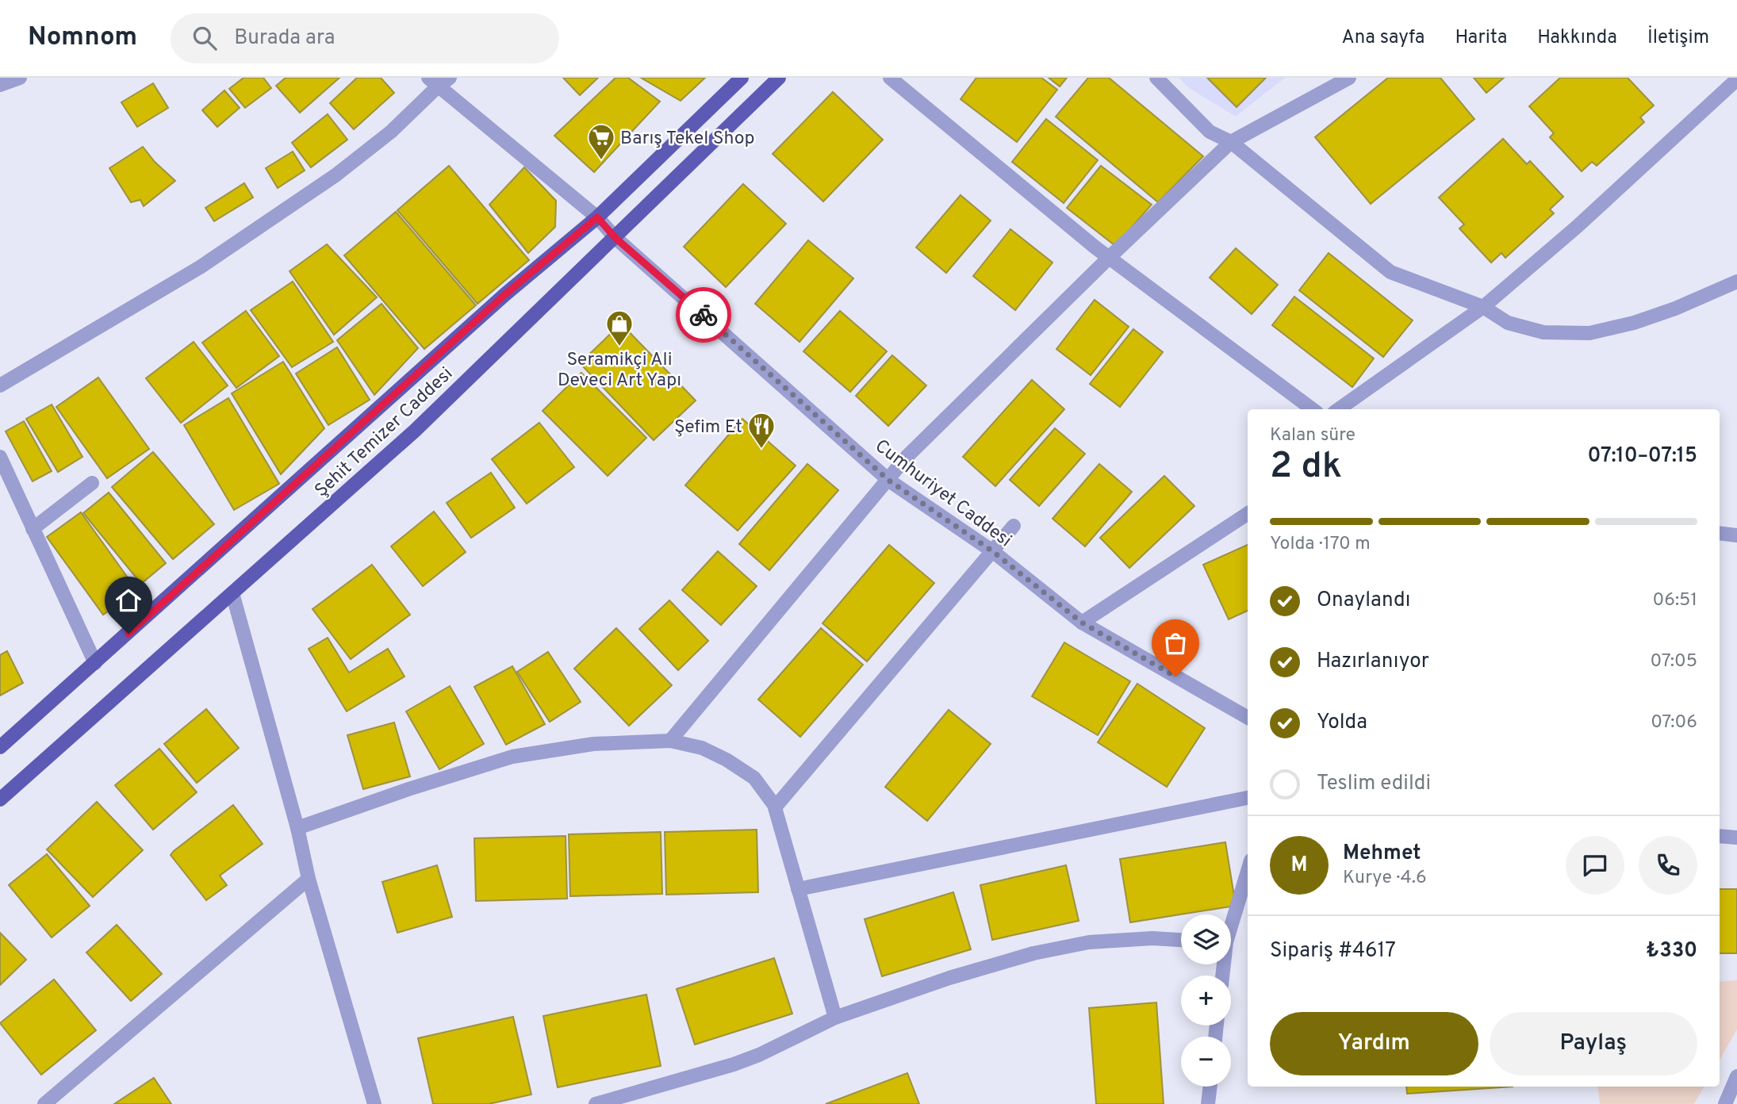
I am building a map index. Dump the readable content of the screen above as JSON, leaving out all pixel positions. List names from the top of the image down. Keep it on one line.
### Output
{"streets":{"main road":["Şehit Temizer Caddesi"],"street":["Cumhuriyet Caddesi"]},"crossings":[["Şehit Temizer Caddesi","Cumhuriyet Caddesi"]],"places":{"supermarket":["Barış Tekel Shop"],"shop":["Seramikçi Ali Deveci Art Yapı"],"restaurant":["Şefim Et"]},"page":{"header":"Nomnom","search":"Burada ara","nav":["Ana sayfa","Harita","Hakkında","İletişim"],"heading":["2 dk","Kalan süre","07:10–07:15"],"panel":["Mehmet","Kurye · 4.6","Sipariş #4617","₺330"],"bar":"Yolda · 170 m","list":[["Onaylandı","06:51"],["Hazırlanıyor","07:05"],["Yolda","07:06"],"Teslim edildi"],"round":"M","map_buttons":["+","−"],"buttons":["Yardım","Paylaş"]}}
